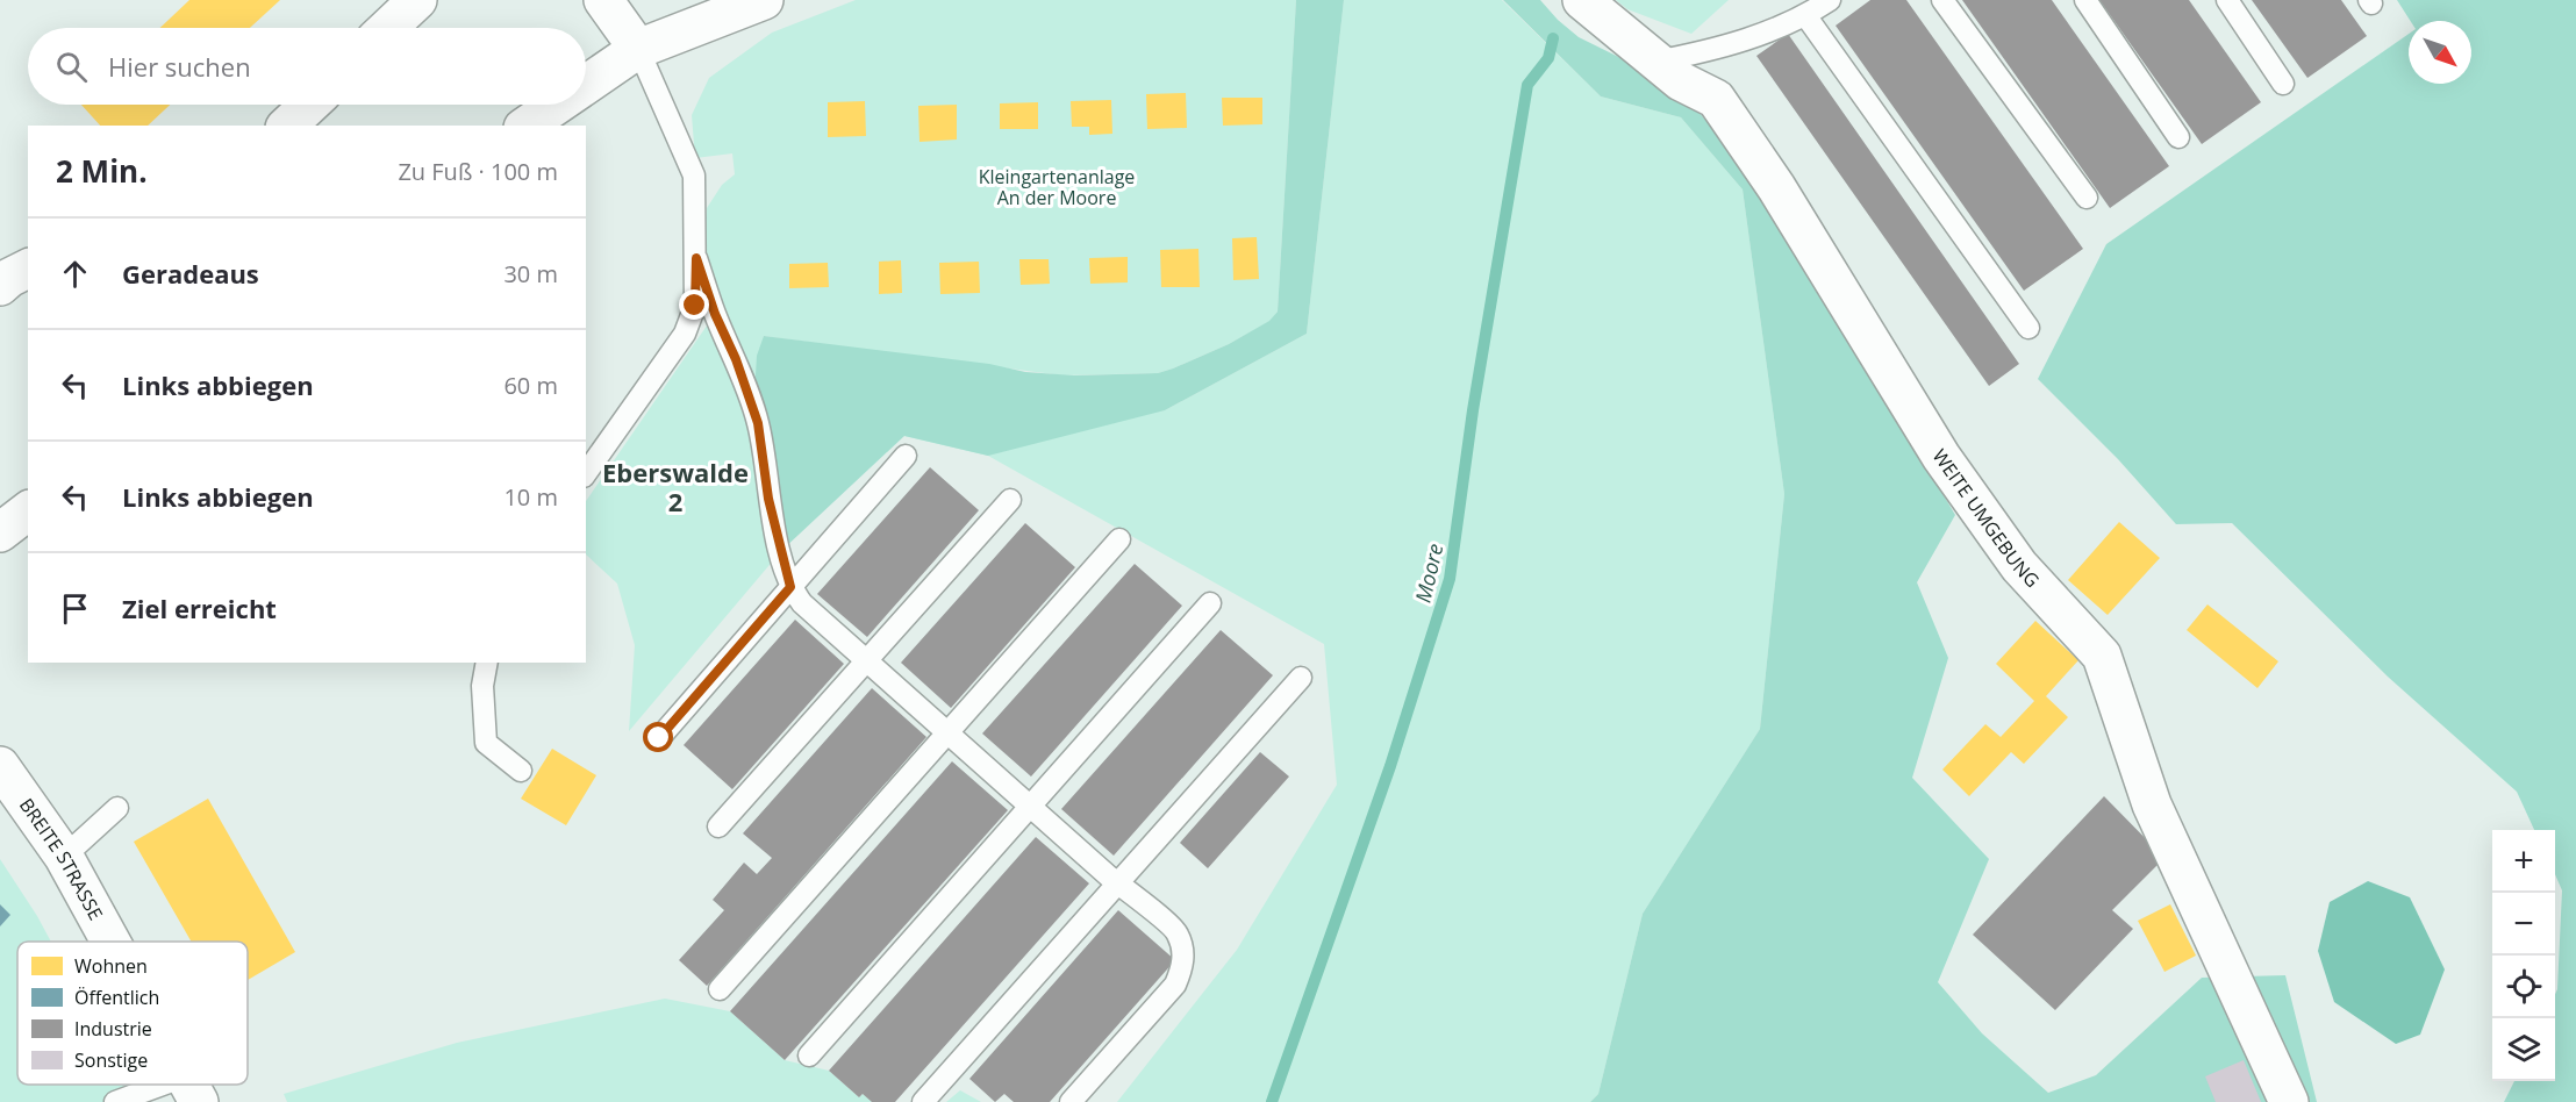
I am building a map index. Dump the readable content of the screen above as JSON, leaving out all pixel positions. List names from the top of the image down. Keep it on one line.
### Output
{"streets":{"street":["WEITE UMGEBUNG","BREITE STRASSE"]},"districts":["Eberswalde 2"],"water":["Moore"],"parks":["Kleingartenanlage An der Moore"],"legend":["Wohnen","Öffentlich","Industrie","Sonstige"],"north":"bottom right","page":{"search":"Hier suchen","heading":["2 Min.","Zu Fuß · 100 m"],"list":[["Geradeaus","30 m"],["Links abbiegen","60 m"],["Links abbiegen","10 m"],"Ziel erreicht"],"map_buttons":["+","−"]}}
